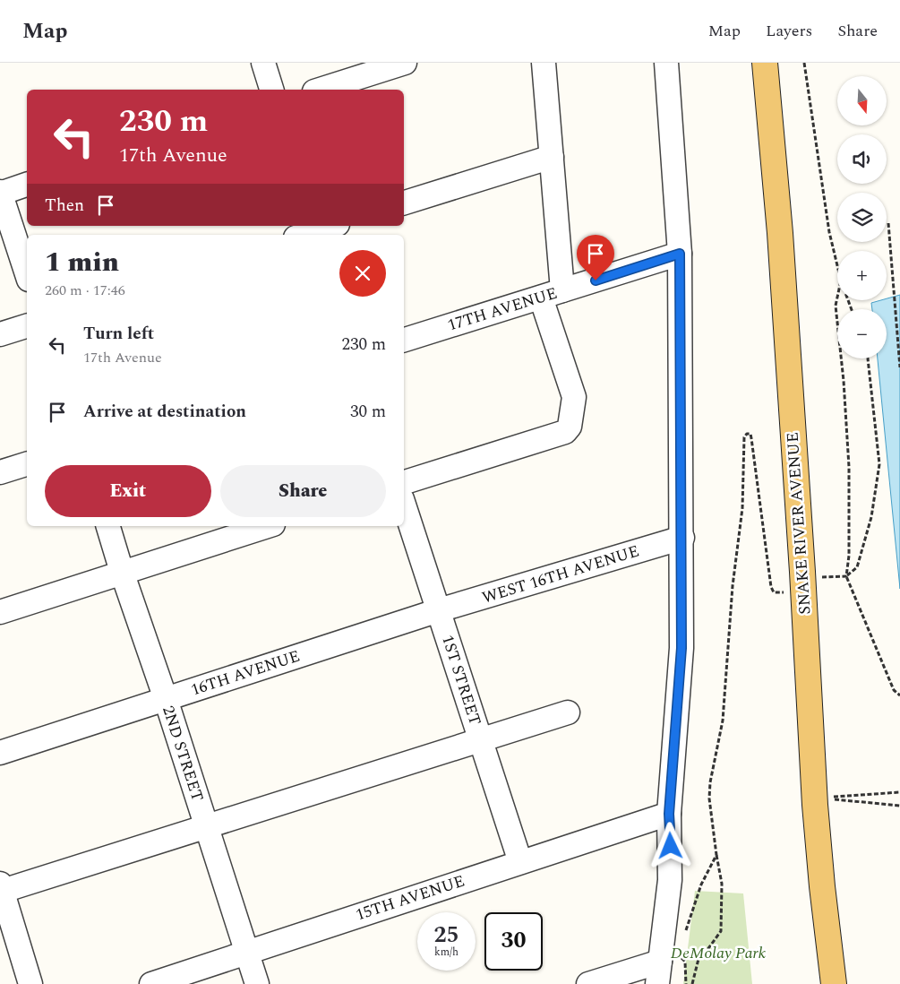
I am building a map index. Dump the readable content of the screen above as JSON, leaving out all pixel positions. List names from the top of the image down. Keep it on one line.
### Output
{"streets":{"main road":["SNAKE RIVER AVENUE"],"street":["17TH AVENUE","WEST 16TH AVENUE","16TH AVENUE","1ST STREET","2ND STREET","15TH AVENUE"]},"crossings":[["WEST 16TH AVENUE","16TH AVENUE"],["WEST 16TH AVENUE","1ST STREET"],["16TH AVENUE","1ST STREET"],["16TH AVENUE","2ND STREET"],["1ST STREET","15TH AVENUE"],["2ND STREET","15TH AVENUE"]],"parks":["DeMolay Park"],"north":"bottom","page":{"header":"Map","nav":["Map","Layers","Share"],"map_buttons":["+","−"],"turn":["230 m","17th Avenue"],"then":"Then","heading":["1 min","260 m · 17:46"],"list":[{"name":"Turn left","note":"17th Avenue","value":"230 m"},{"name":"Arrive at destination","value":"30 m"}],"buttons":["Exit","Share"],"speed":"25 km/h","limit":"30"}}
